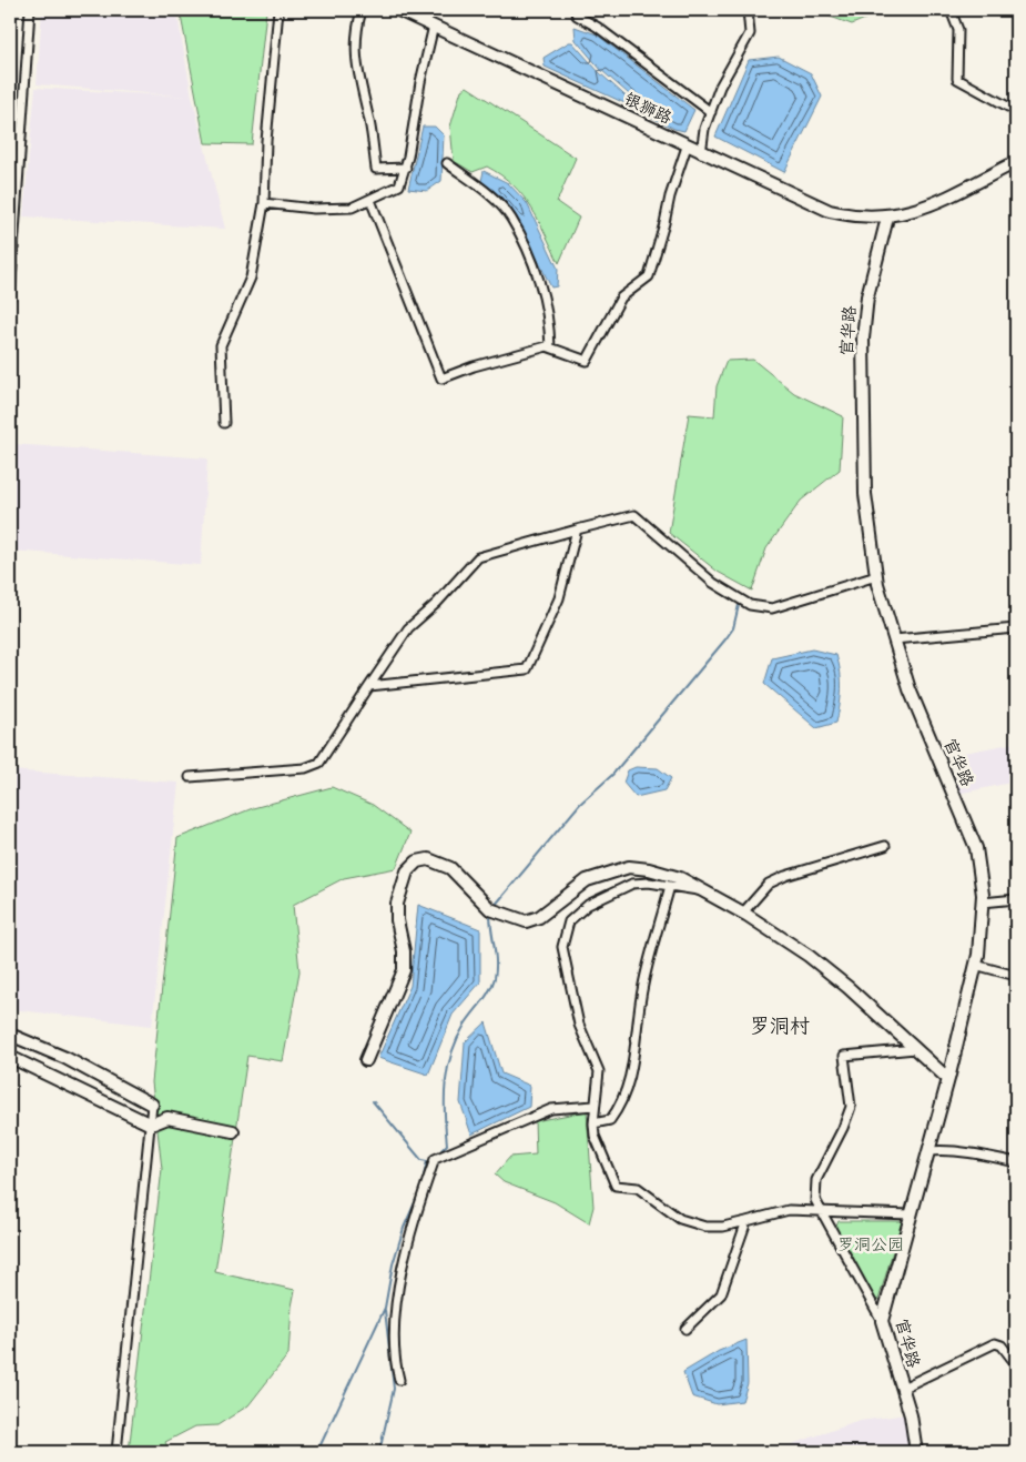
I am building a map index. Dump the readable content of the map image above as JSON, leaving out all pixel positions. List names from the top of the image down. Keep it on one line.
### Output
{"streets":{"main road":["银狮路","官华路"]},"crossings":[["银狮路","官华路"]],"districts":["罗洞村"],"parks":["罗洞公园"]}
